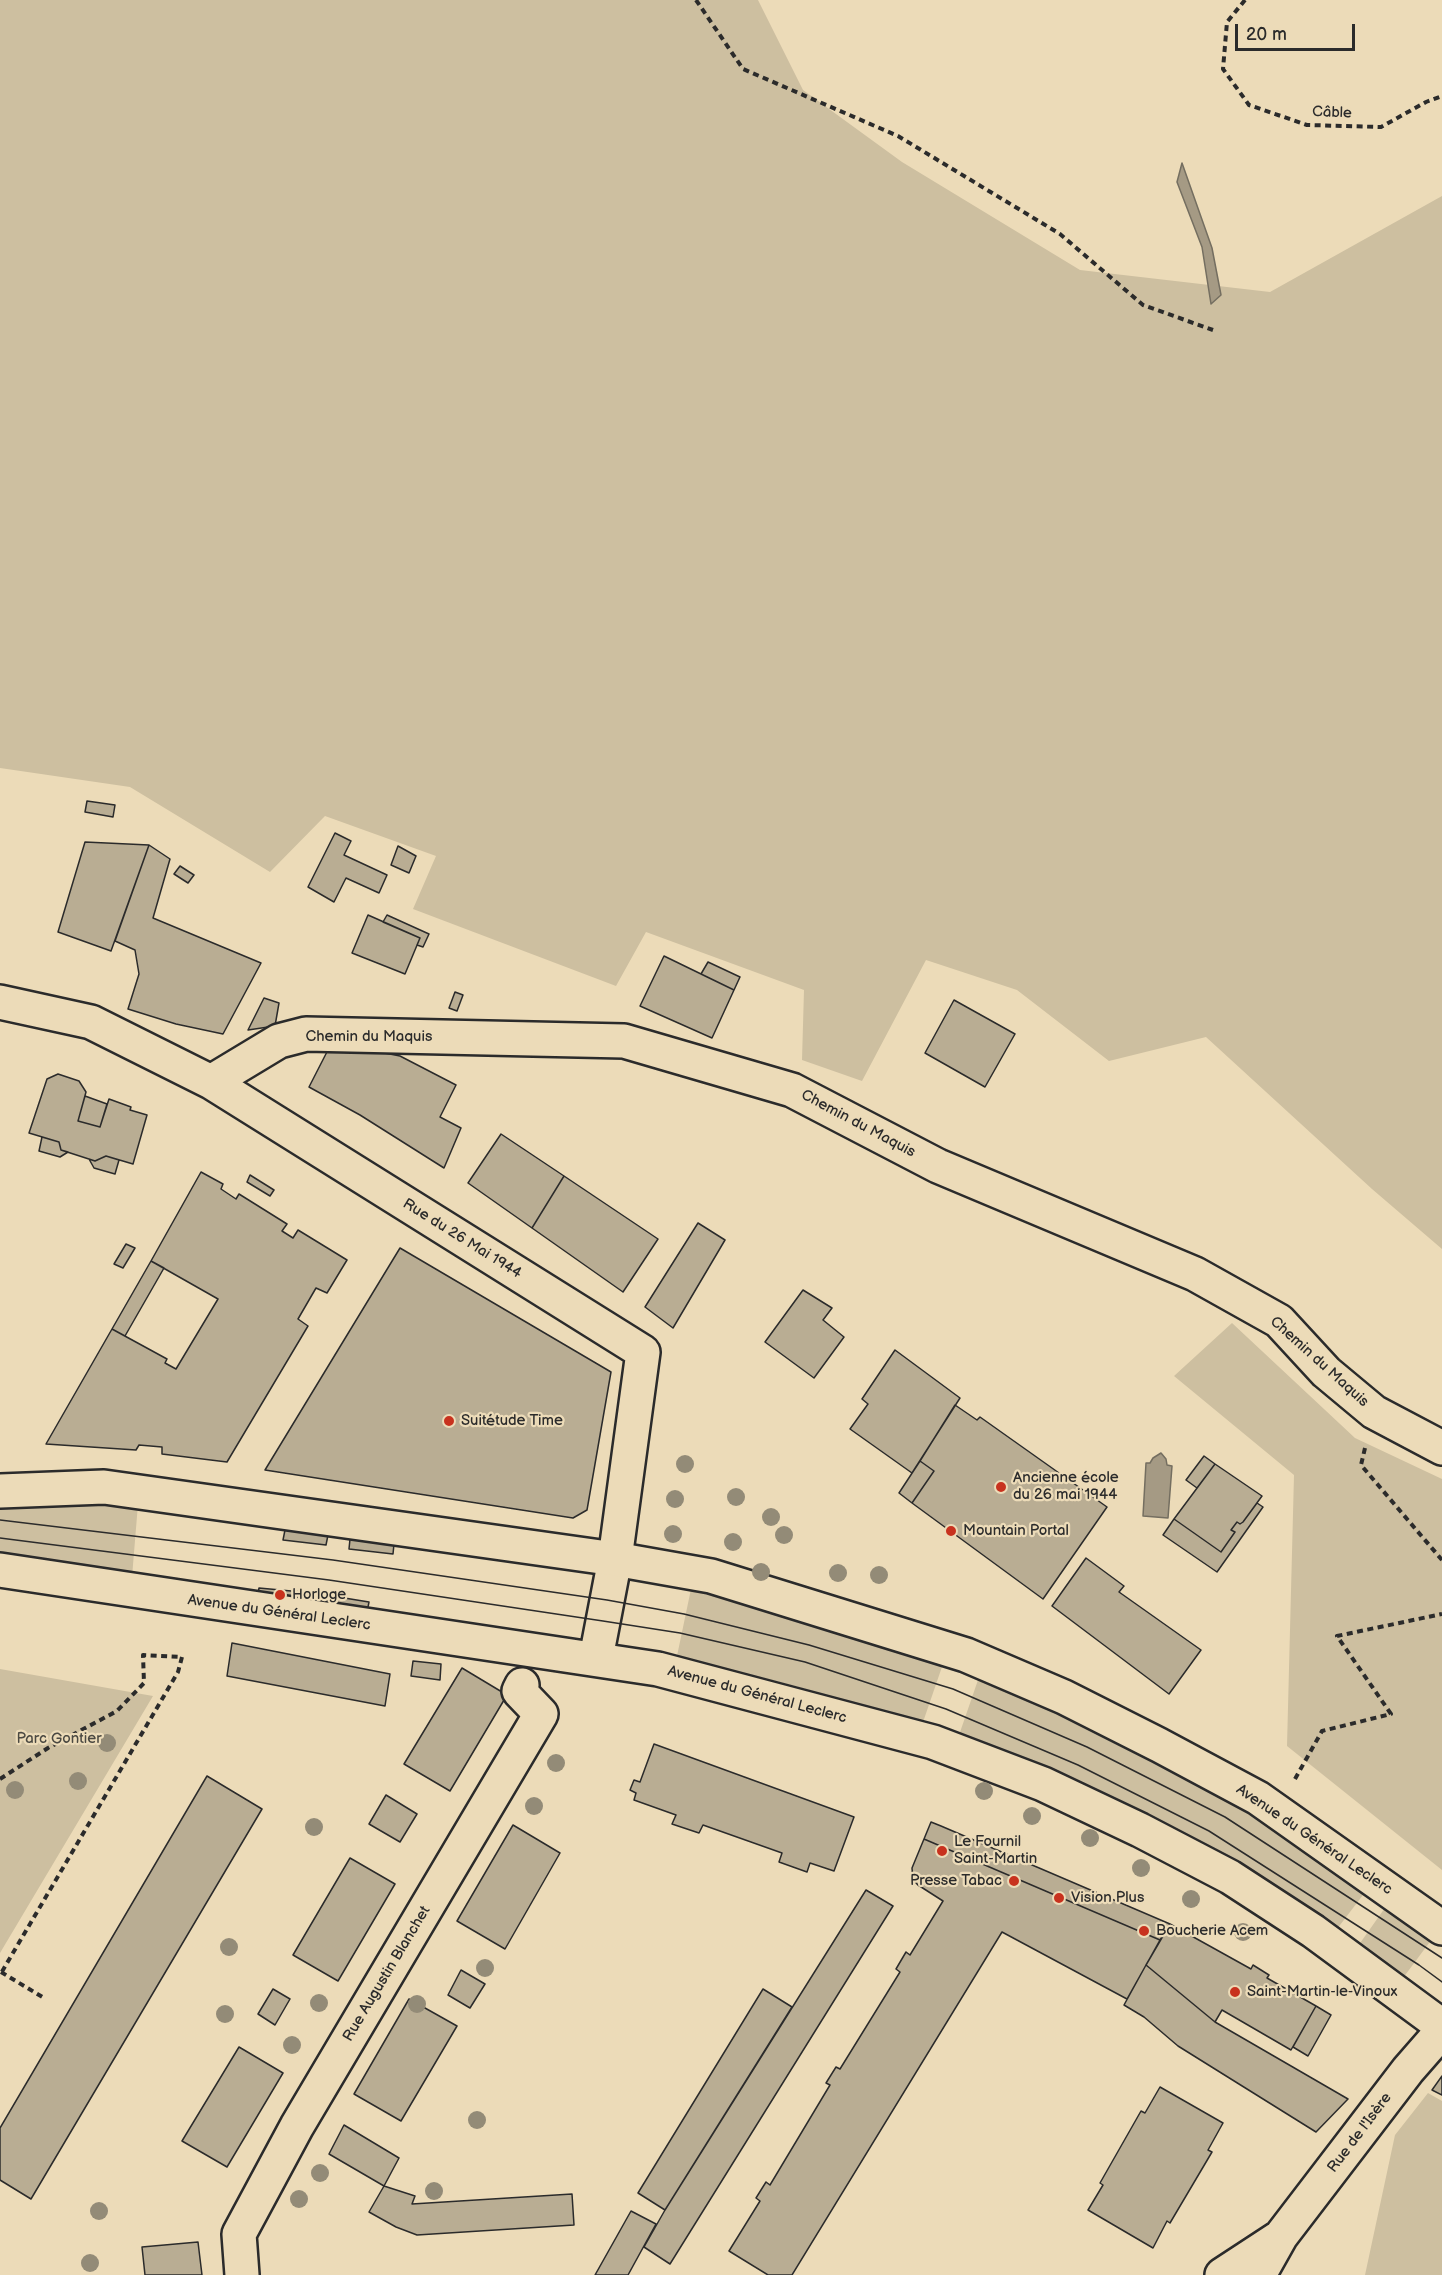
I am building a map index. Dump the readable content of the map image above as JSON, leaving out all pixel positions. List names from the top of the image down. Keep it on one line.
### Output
{"streets":{"street":["Chemin du Maquis","Rue du 26 Mai 1944","Avenue du Général Leclerc","Rue Augustin Blanchet","Rue de l'Isère"],"path":["Câble"]},"crossings":[["Chemin du Maquis","Rue du 26 Mai 1944"],["Rue du 26 Mai 1944","Avenue du Général Leclerc"]],"parks":["Parc Gontier"],"places":["Suitétude Time","Ancienne école du 26 mai 1944","Mountain Portal","Horloge","Le Fournil Saint-Martin","Presse Tabac","Vision Plus","Boucherie Acem","Saint-Martin-le-Vinoux"],"scale_bar":"20 m"}
